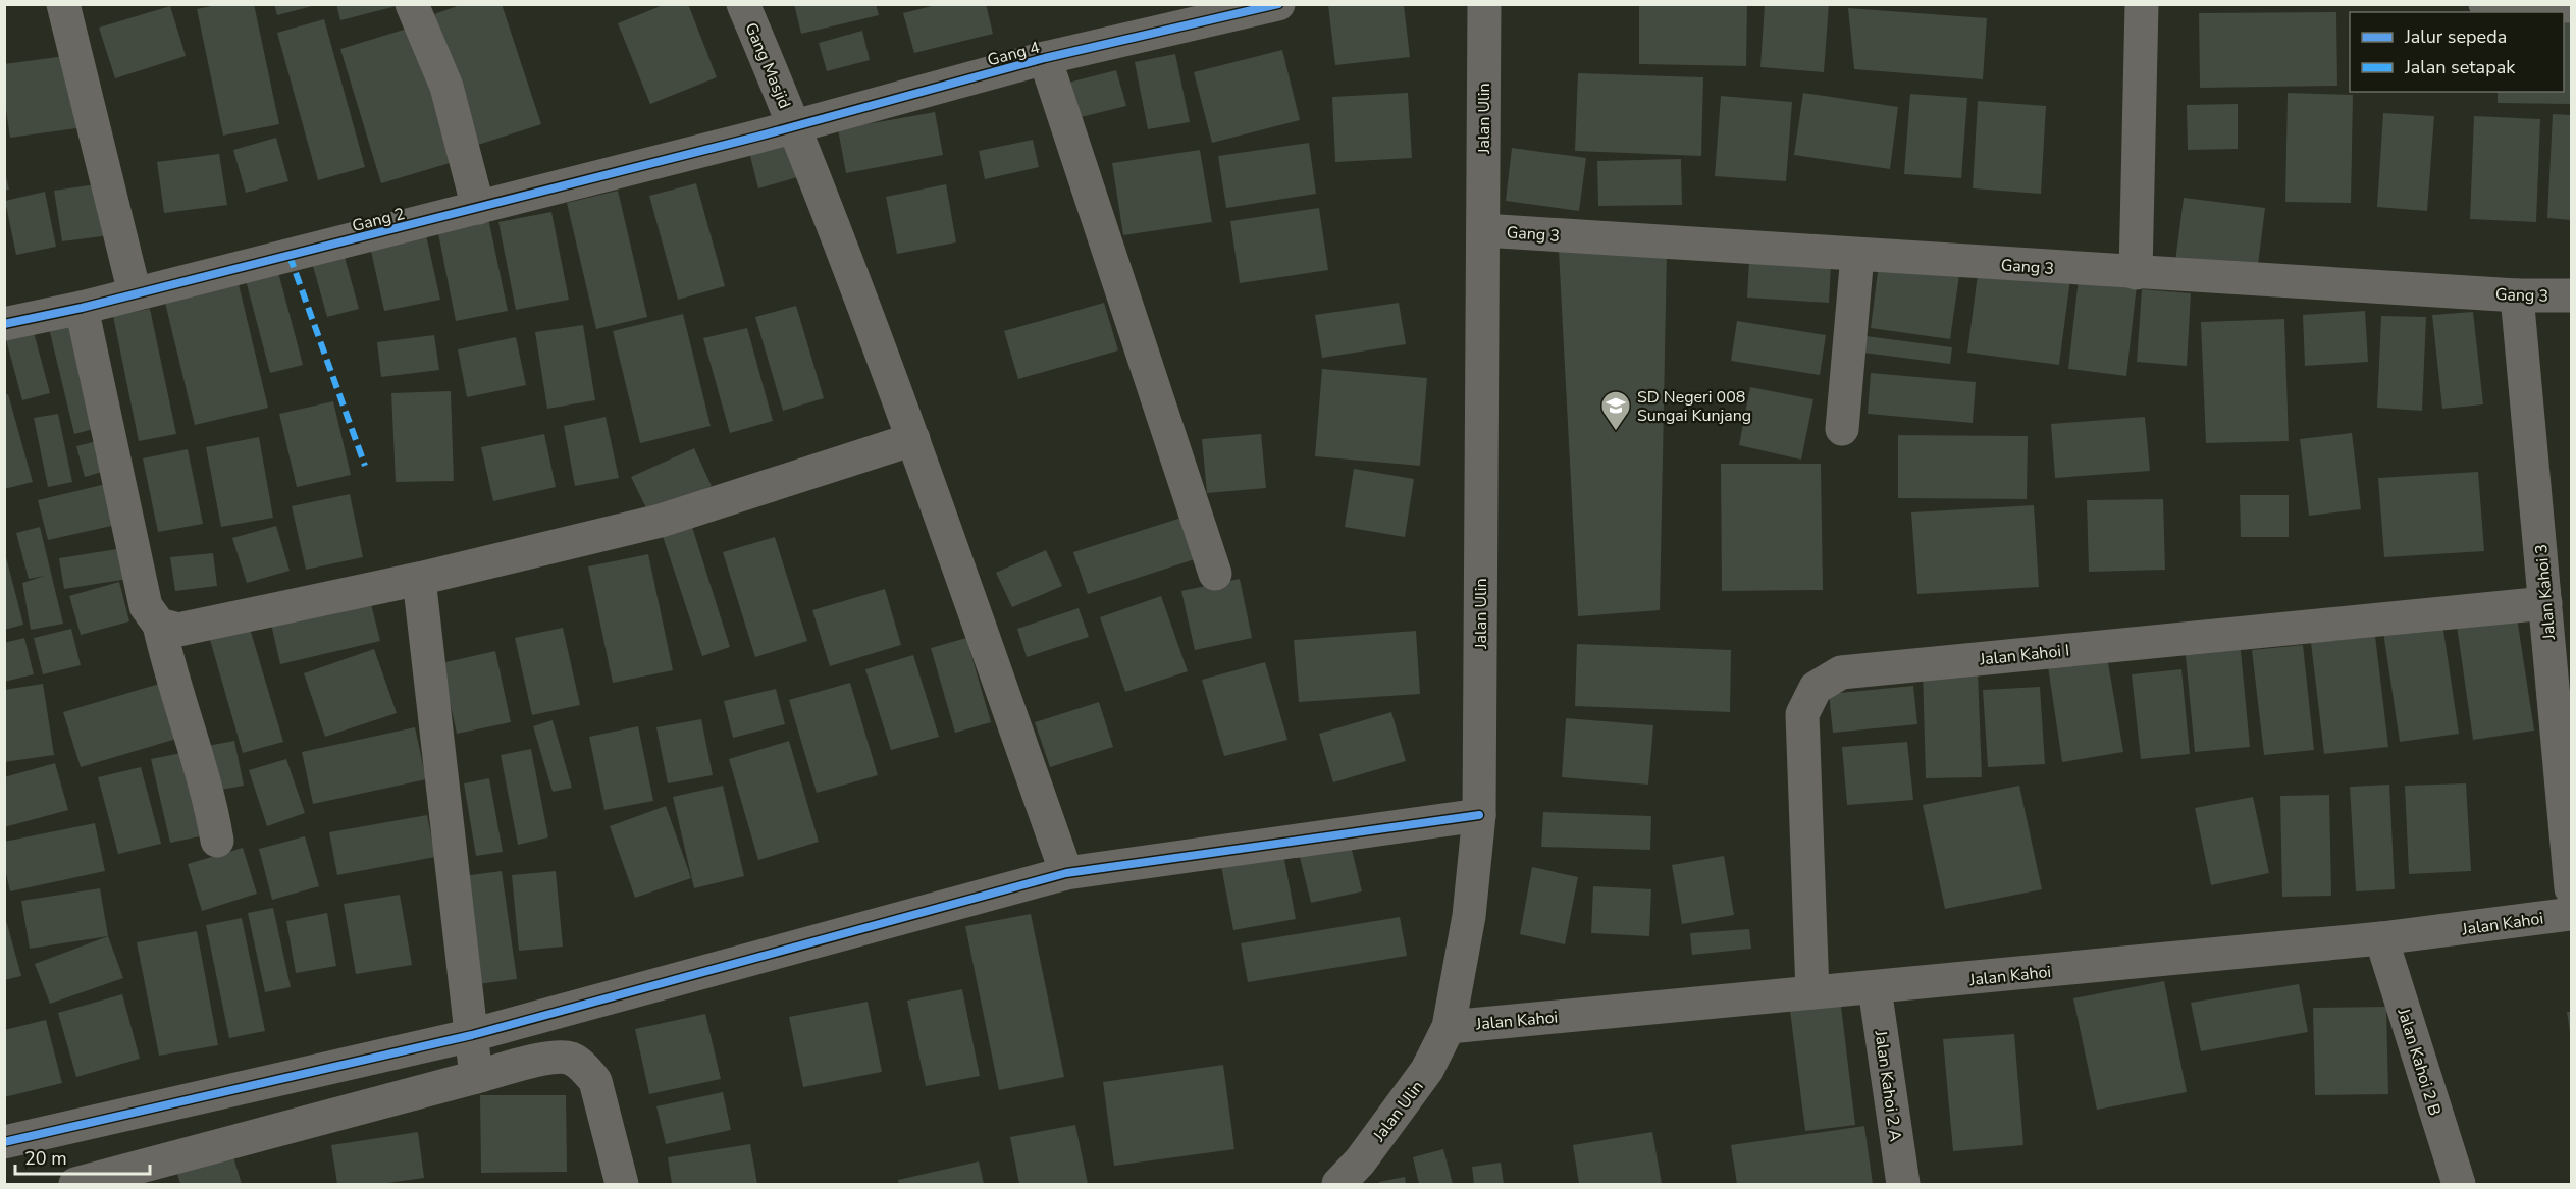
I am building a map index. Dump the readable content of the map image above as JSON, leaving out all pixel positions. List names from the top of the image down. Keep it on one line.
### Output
{"streets":{"street":["Gang 4","Gang Masjid","Jalan Ulin","Gang 2","Gang 3","Jalan Kahoi 3","Jalan Kahoi I","Jalan Kahoi","Jalan Kahoi 2 B","Jalan Kahoi 2 A"]},"crossings":[["Gang 4","Gang Masjid"],["Gang 4","Gang 2"],["Jalan Ulin","Gang 3"],["Jalan Ulin","Jalan Kahoi"],["Gang 3","Jalan Kahoi 3"],["Jalan Kahoi 3","Jalan Kahoi I"],["Jalan Kahoi I","Jalan Kahoi"],["Jalan Kahoi","Jalan Kahoi 2 B"],["Jalan Kahoi","Jalan Kahoi 2 A"]],"places":{"school or university":["SD Negeri 008 Sungai Kunjang"]},"legend":["Jalur sepeda","Jalan setapak"],"scale_bar":"20 m"}
